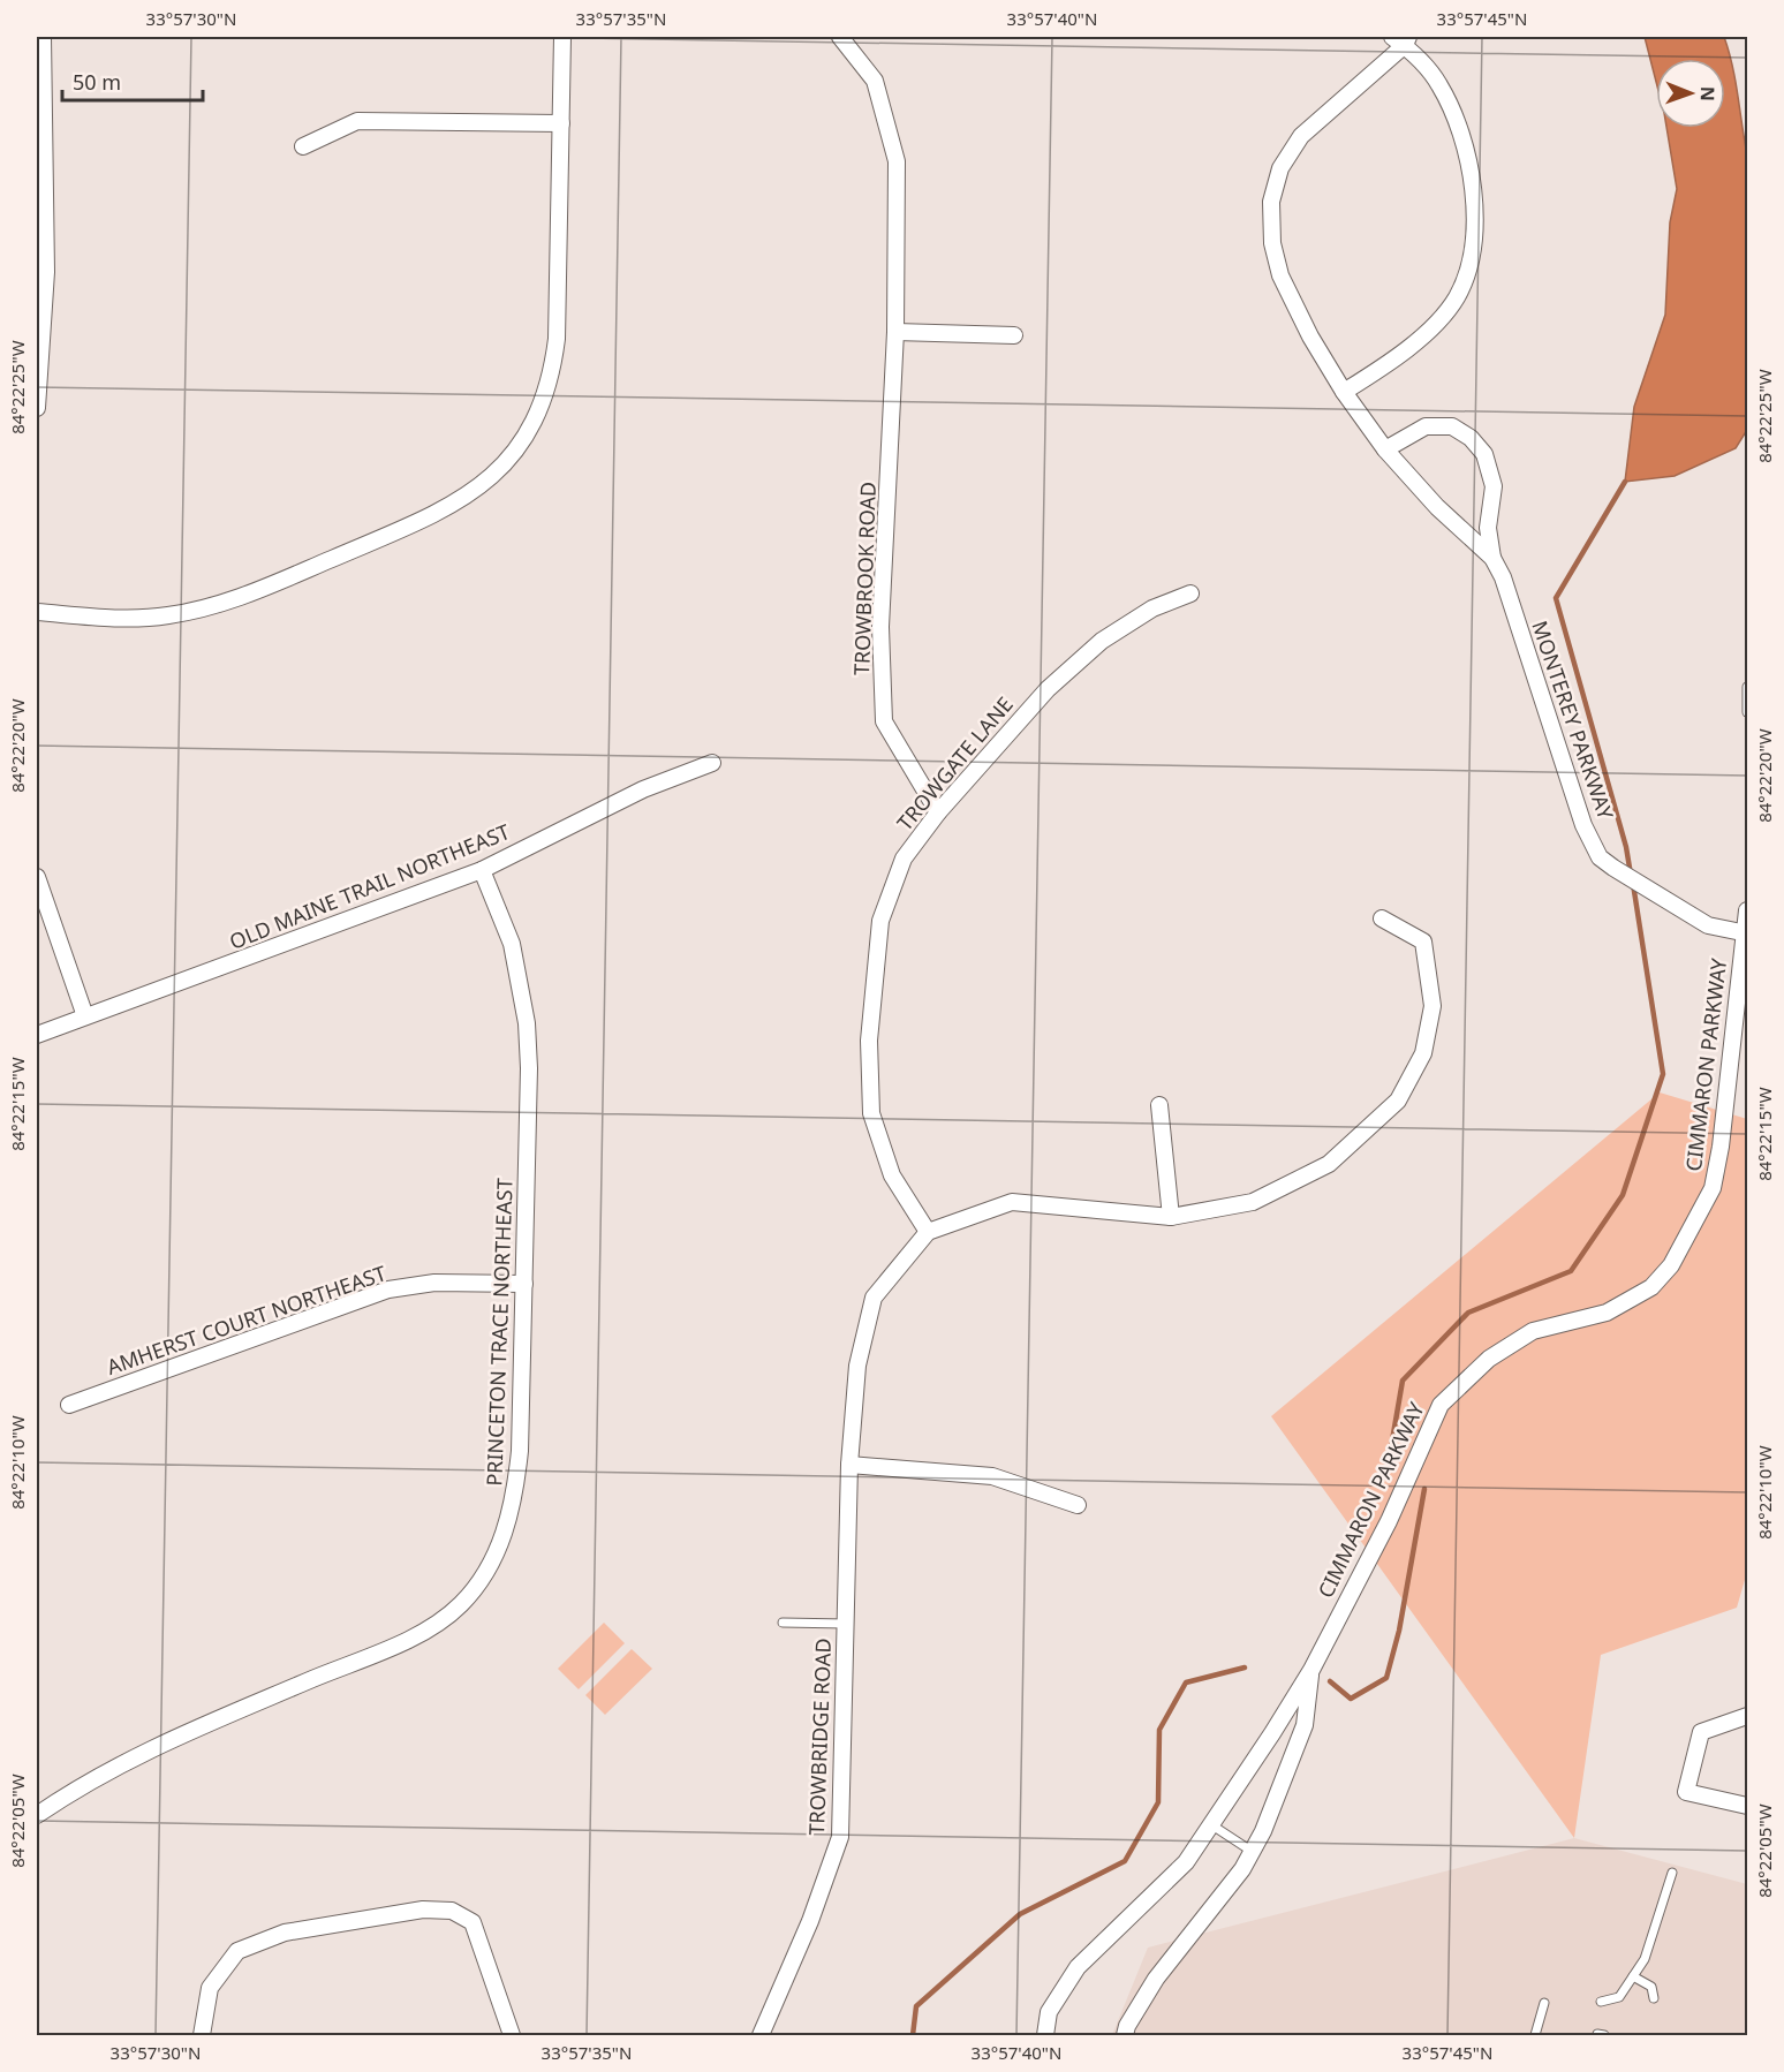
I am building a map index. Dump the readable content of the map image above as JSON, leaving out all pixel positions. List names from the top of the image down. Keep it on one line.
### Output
{"streets":{"street":["TROWBROOK ROAD","MONTEREY PARKWAY","TROWGATE LANE","OLD MAINE TRAIL NORTHEAST","CIMMARON PARKWAY","AMHERST COURT NORTHEAST","PRINCETON TRACE NORTHEAST","TROWBRIDGE ROAD"]},"crossings":[["TROWBROOK ROAD","TROWGATE LANE"],["MONTEREY PARKWAY","CIMMARON PARKWAY"],["TROWGATE LANE","TROWBRIDGE ROAD"],["OLD MAINE TRAIL NORTHEAST","PRINCETON TRACE NORTHEAST"],["AMHERST COURT NORTHEAST","PRINCETON TRACE NORTHEAST"]],"scale_bar":"50 m","north":"right","coordinates":["33°57'30\"N","33°57'35\"N","33°57'40\"N","33°57'45\"N","84°22'25\"W","84°22'20\"W","84°22'15\"W","84°22'10\"W","84°22'05\"W"]}
